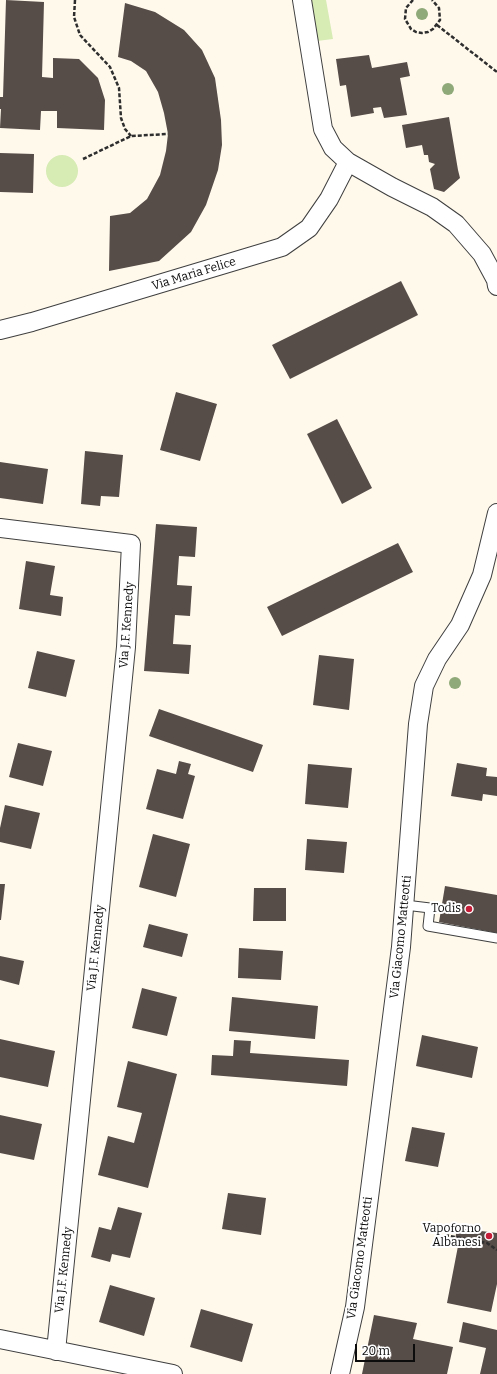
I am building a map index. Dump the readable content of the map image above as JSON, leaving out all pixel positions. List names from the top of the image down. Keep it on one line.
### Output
{"streets":{"street":["Via Maria Felice","Via J.F. Kennedy","Via Giacomo Matteotti"]},"places":["Todis","Vapoforno Albanesi"],"scale_bar":"20 m"}
